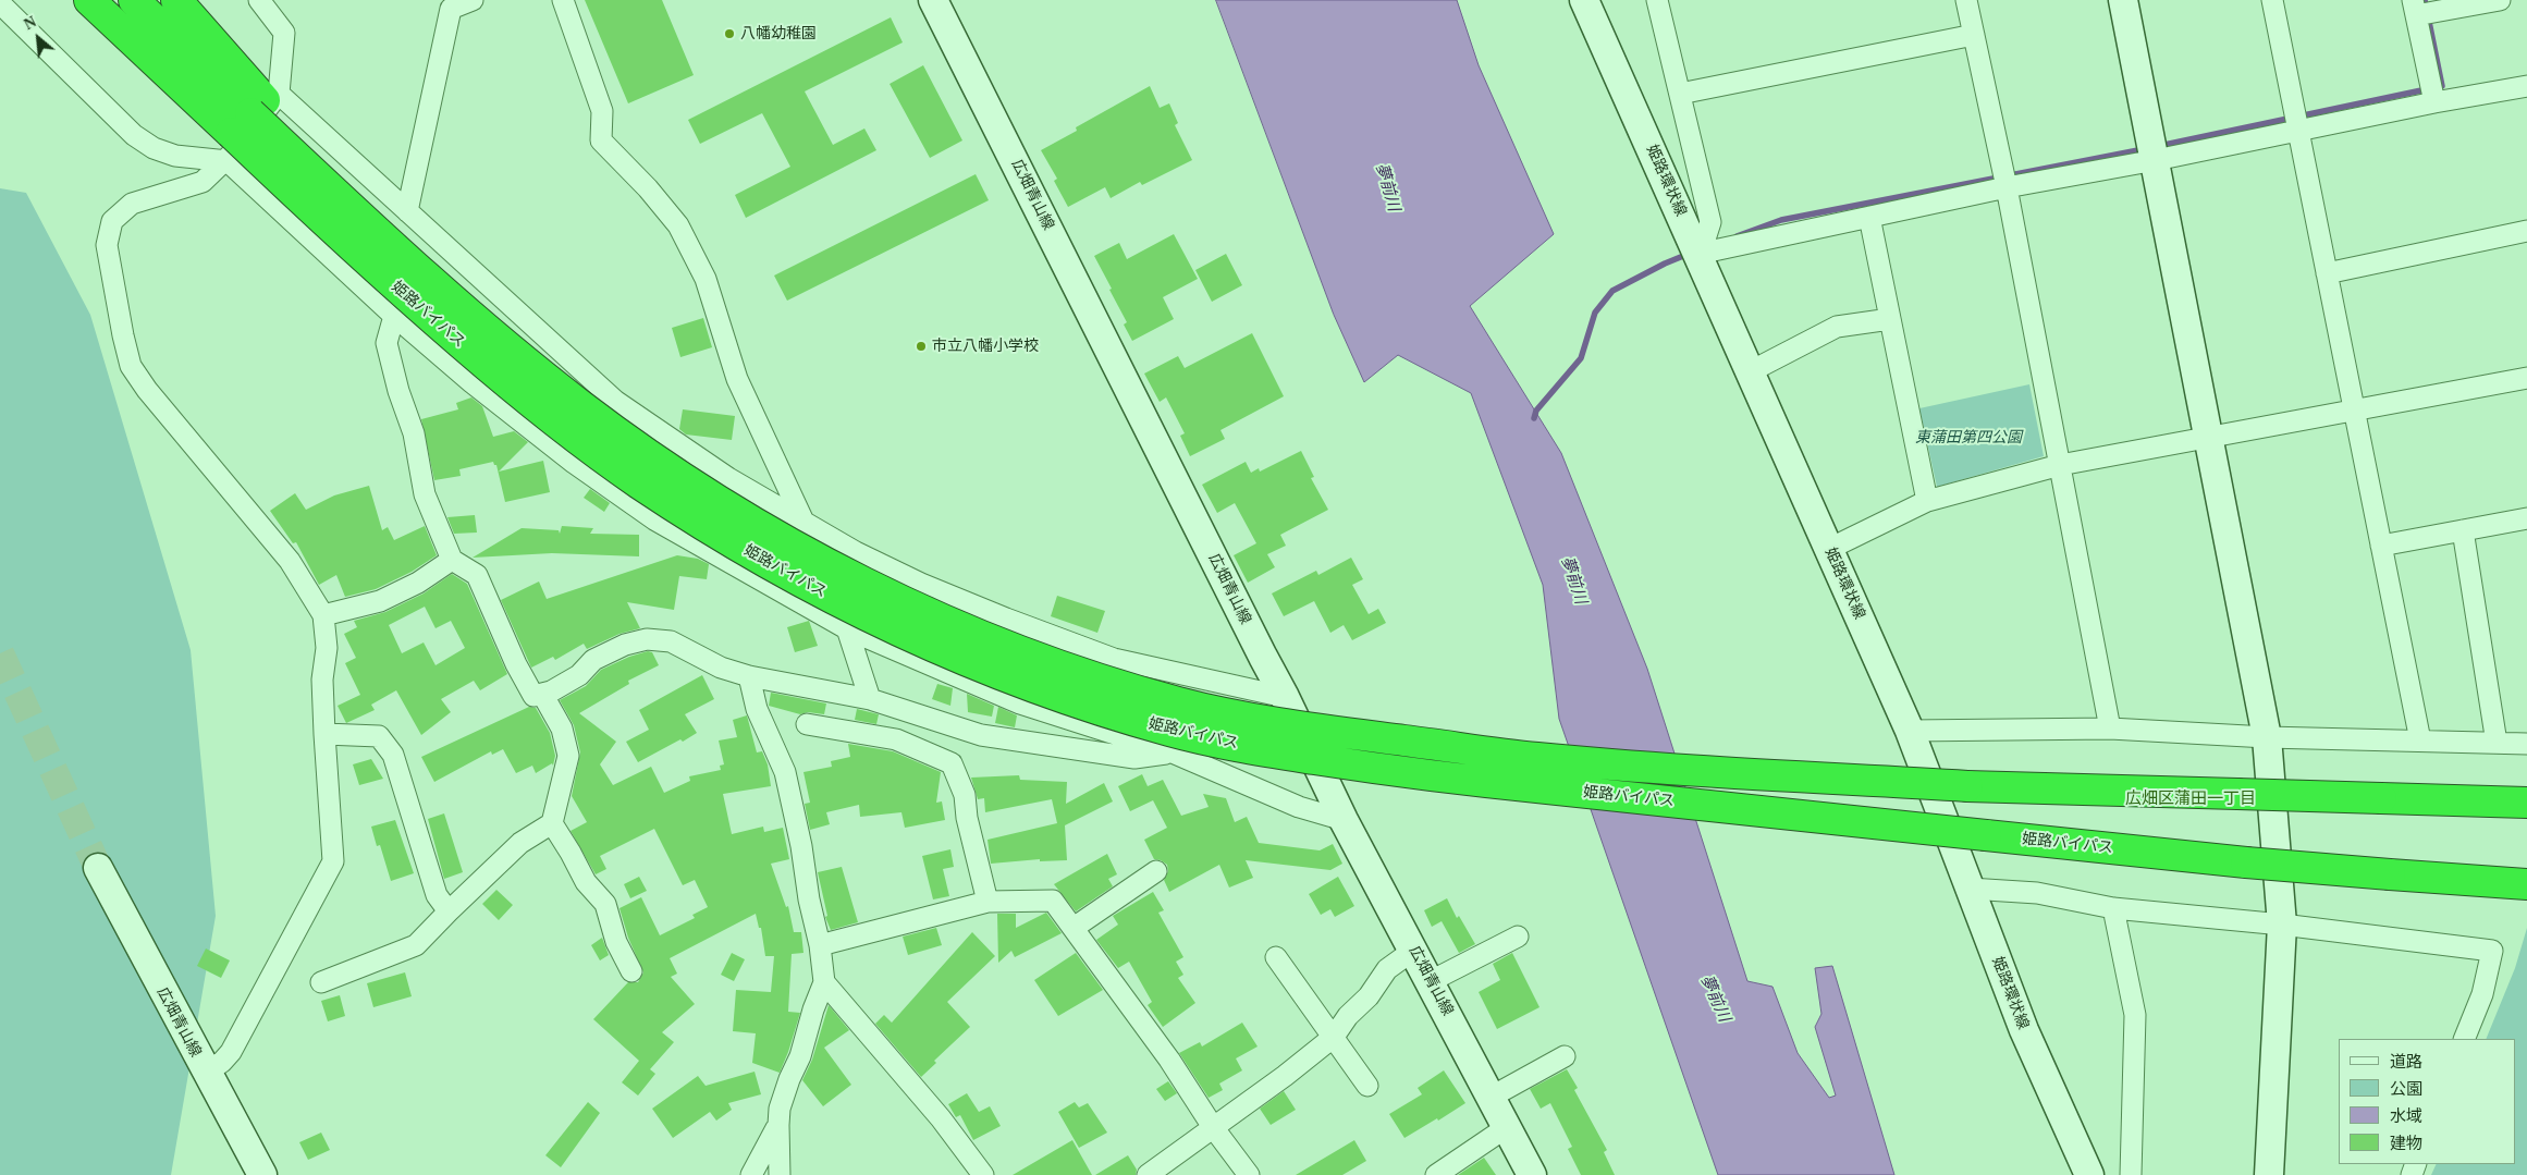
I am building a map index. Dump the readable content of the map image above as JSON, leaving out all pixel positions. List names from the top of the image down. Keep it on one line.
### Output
{"streets":{"highway":["姫路バイパス"],"main road":["姫路環状線","広畑青山線"]},"districts":["広畑区蒲田一丁目"],"water":["夢前川"],"parks":["東蒲田第四公園"],"places":["八幡幼稚園","市立八幡小学校"],"legend":["道路","公園","水域","建物"],"north":"top left"}
